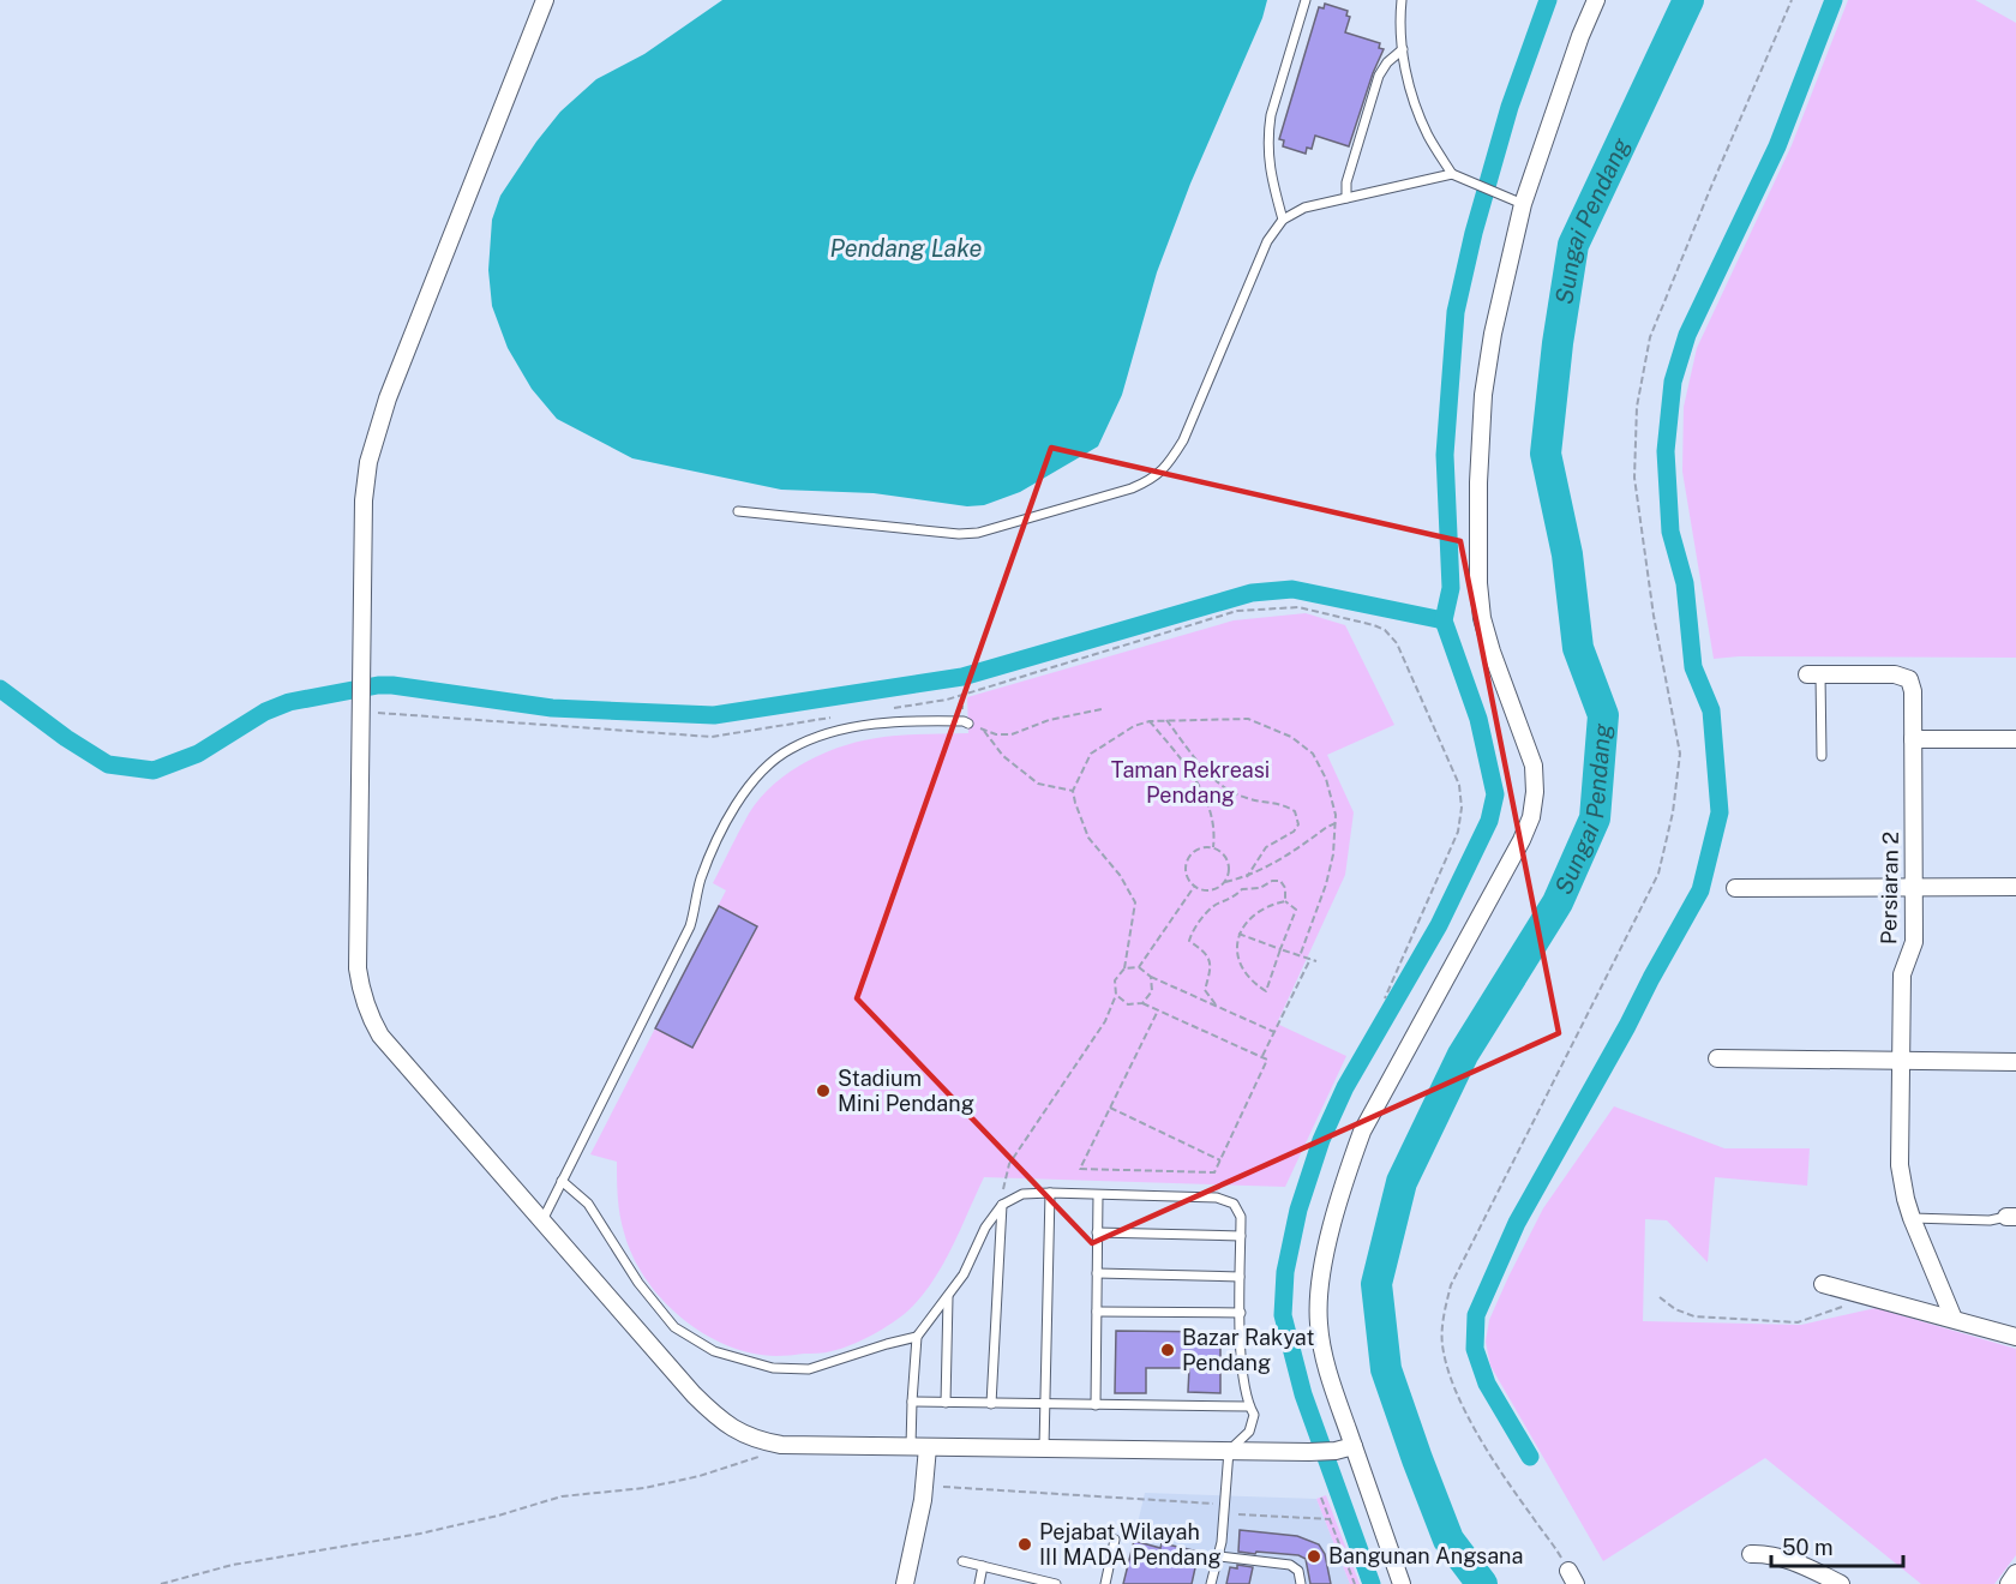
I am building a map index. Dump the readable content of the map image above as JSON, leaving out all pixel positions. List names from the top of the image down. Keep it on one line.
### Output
{"streets":{"street":["Persiaran 2"]},"water":["Sungai Pendang","Pendang Lake"],"parks":["Taman Rekreasi Pendang"],"places":["Stadium Mini Pendang","Bazar Rakyat Pendang","Pejabat Wilayah III MADA Pendang","Bangunan Angsana"],"scale_bar":"50 m"}
